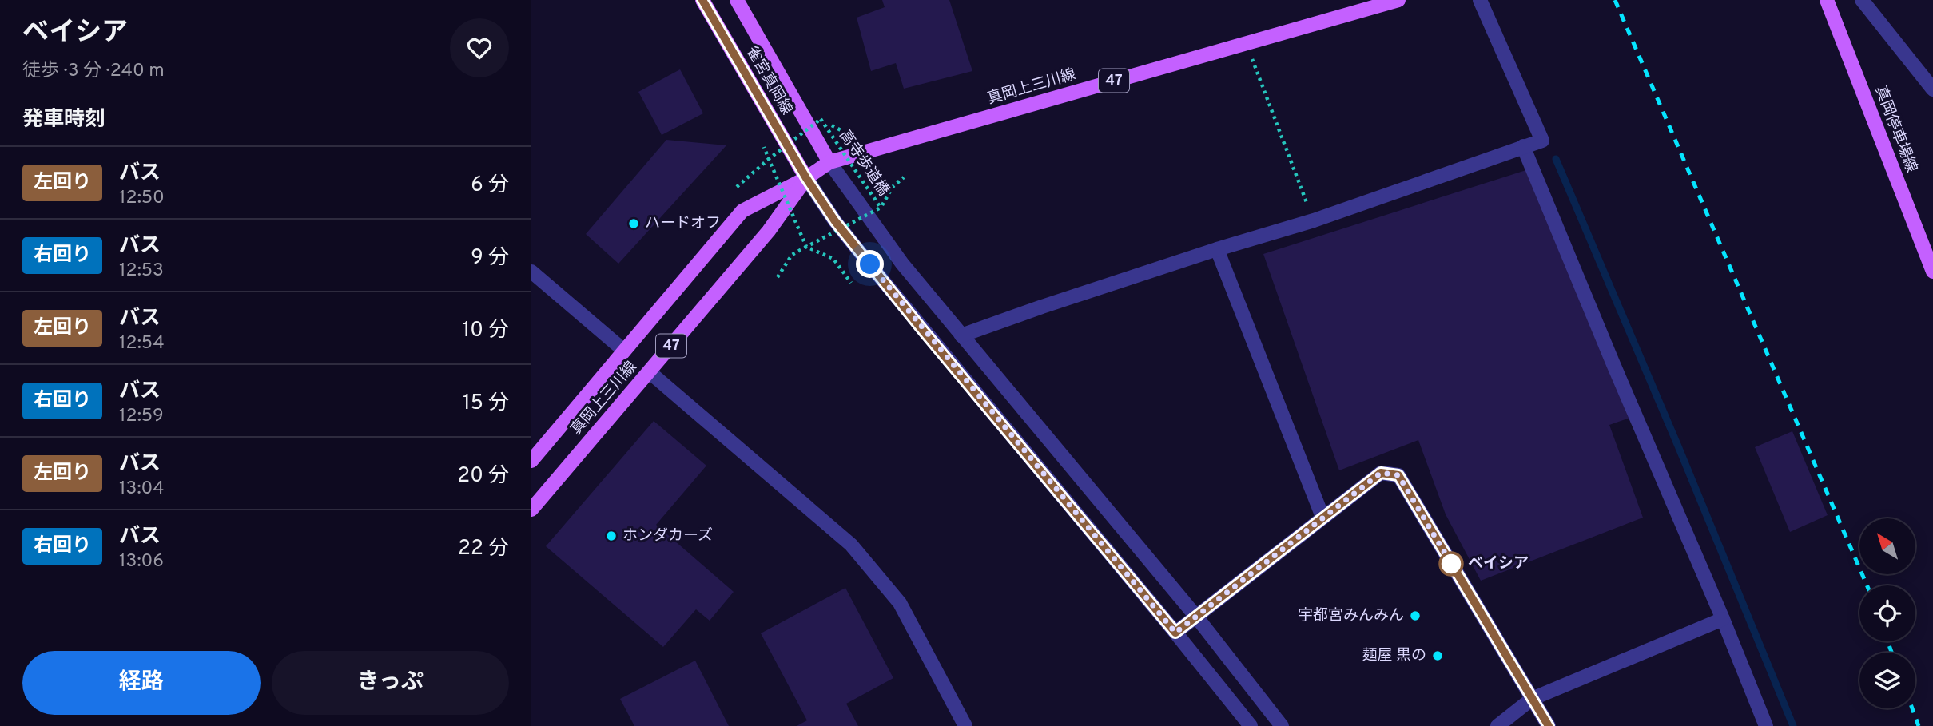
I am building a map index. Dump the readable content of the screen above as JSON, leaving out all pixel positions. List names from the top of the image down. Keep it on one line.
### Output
{"streets":{"main road":["雀宮真岡線","47","真岡上三川線","真岡停車場線"],"path":["高寺歩道橋"]},"crossings":[["雀宮真岡線","真岡上三川線"]],"places":["ハードオフ","ホンダカーズ","ベイシア","宇都宮みんみん","麺屋 黒の"],"lines":["bus line 左回り"],"north":"top left","page":{"heading":[["ベイシア","徒歩 · 3 分 · 240 m"],"発車時刻"],"list":[{"mark":"左回り","name":"バス","note":"12:50","value":"6 分"},{"mark":"右回り","name":"バス","note":"12:53","value":"9 分"},{"mark":"左回り","name":"バス","note":"12:54","value":"10 分"},{"mark":"右回り","name":"バス","note":"12:59","value":"15 分"},{"mark":"左回り","name":"バス","note":"13:04","value":"20 分"},{"mark":"右回り","name":"バス","note":"13:06","value":"22 分"}],"buttons":["経路","きっぷ"]}}
